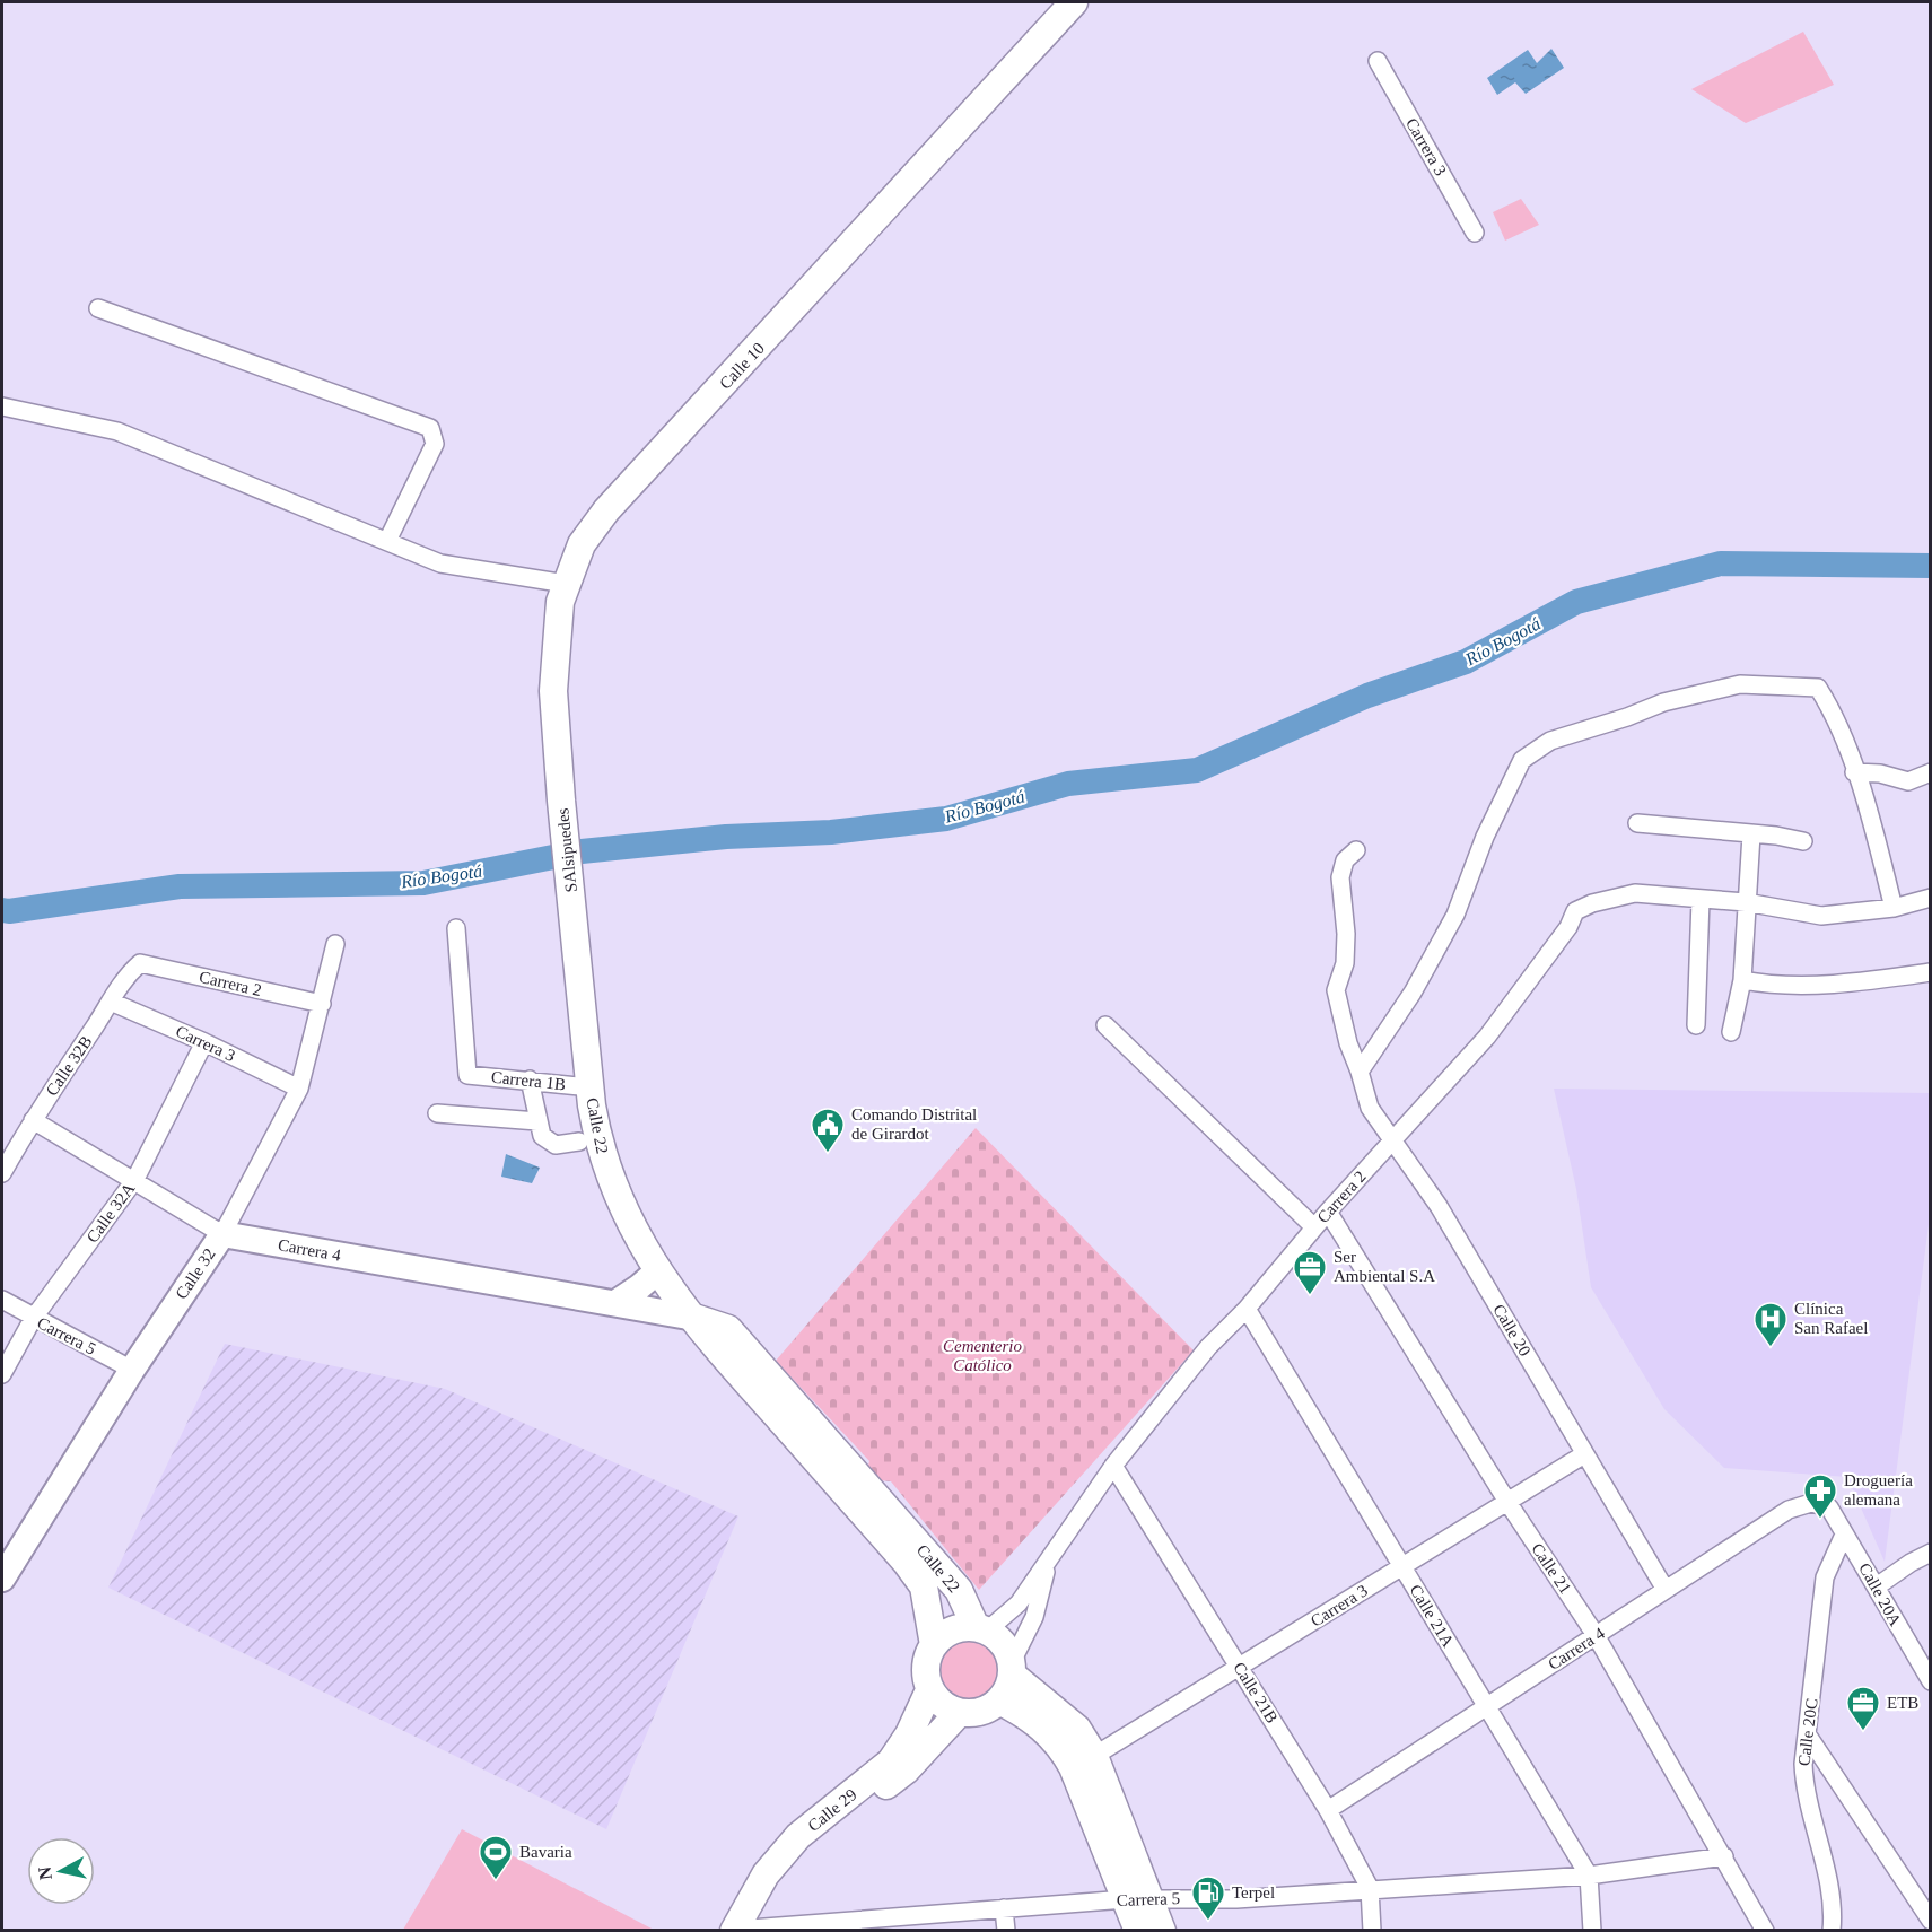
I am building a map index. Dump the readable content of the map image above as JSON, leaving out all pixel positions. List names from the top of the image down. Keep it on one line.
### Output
{"streets":{"main road":["Calle 10","SAlsipuedes","Calle 22","Calle 29"],"street":["Carrera 3","Carrera 2","Calle 32B","Carrera 1B","Calle 32A","Carrera 4","Calle 32","Calle 20","Carrera 5","Calle 21","Calle 20A","Calle 21A","Calle 21B","Calle 20C"]},"crossings":[["Carrera 3","Calle 32B"],["Carrera 3","Calle 32A"],["Carrera 3","Calle 32"],["Carrera 3","Calle 20"],["Carrera 3","Calle 21"],["Carrera 3","Calle 21A"],["Carrera 3","Calle 21B"],["Calle 10","SAlsipuedes"],["SAlsipuedes","Calle 22"],["Carrera 2","Calle 32B"],["Carrera 2","Calle 22"],["Carrera 2","Calle 32"],["Carrera 2","Calle 20"],["Carrera 2","Calle 21"],["Carrera 2","Calle 21A"],["Carrera 2","Calle 21B"],["Carrera 2","Calle 29"],["Calle 32B","Carrera 4"],["Carrera 1B","Calle 22"],["Calle 22","Carrera 4"],["Calle 22","Calle 29"],["Calle 32A","Carrera 4"],["Calle 32A","Carrera 5"],["Carrera 4","Calle 32"],["Carrera 4","Calle 20"],["Carrera 4","Calle 21"],["Carrera 4","Calle 20A"],["Carrera 4","Calle 21A"],["Carrera 4","Calle 21B"],["Calle 32","Carrera 5"],["Carrera 5","Calle 21"],["Carrera 5","Calle 21A"],["Carrera 5","Calle 21B"],["Carrera 5","Calle 29"],["Calle 20A","Calle 20C"]],"water":["Río Bogotá"],"parks":["Cementerio Católico"],"places":{"public building":["Comando Distrital de Girardot"],"office":["Ser Ambiental S.A","ETB"],"hospital":["Clínica San Rafael"],"pharmacy":["Droguería alemana"],"sports":["Bavaria"],"fuel station":["Terpel"]},"north":"left"}
